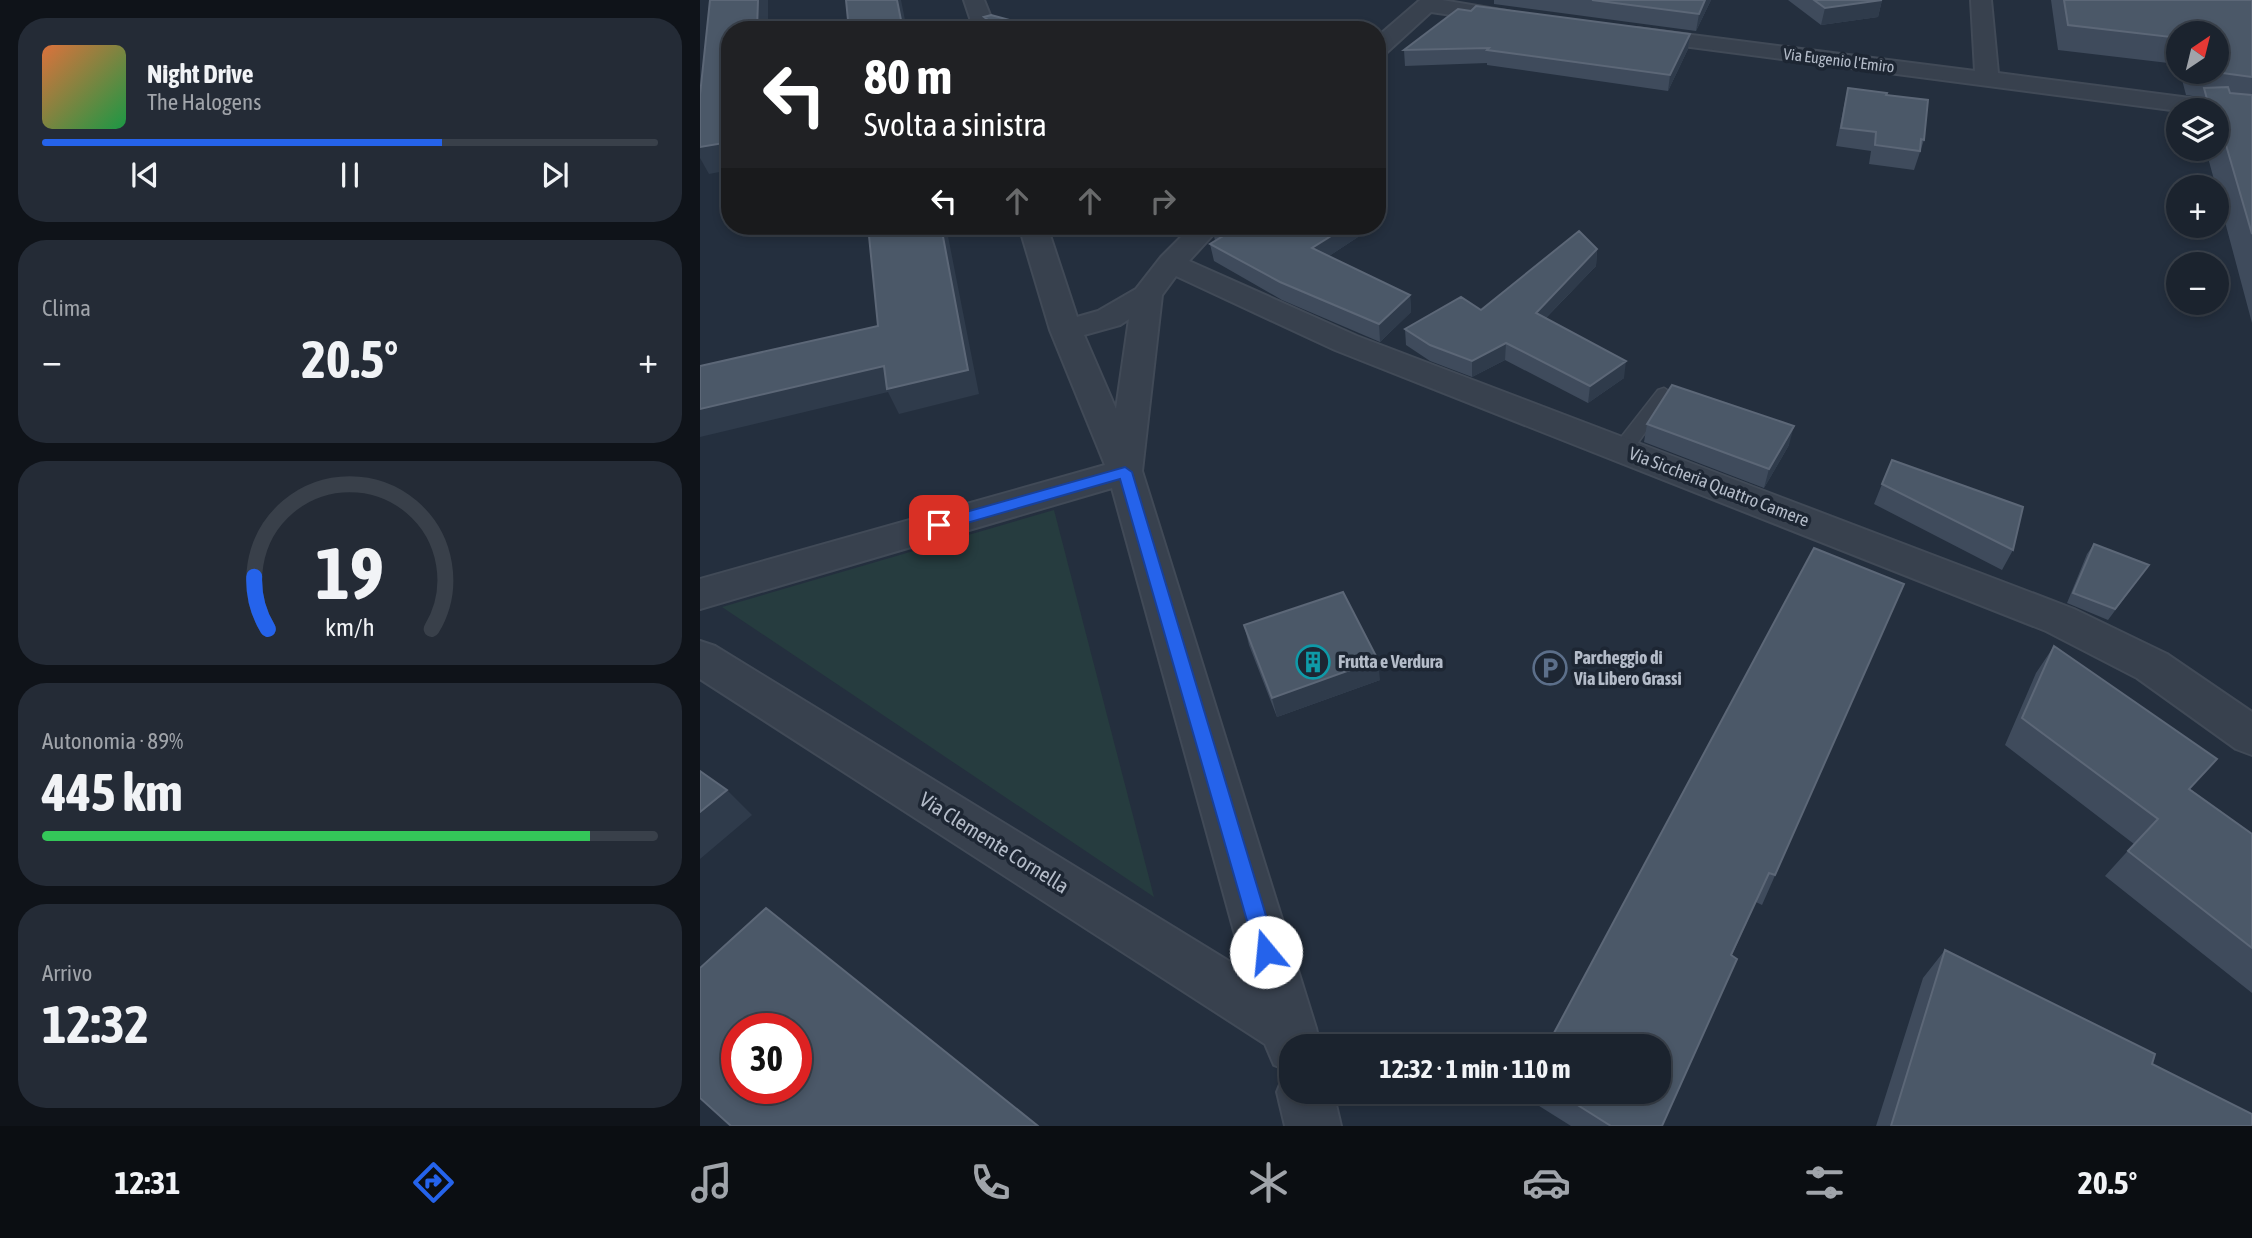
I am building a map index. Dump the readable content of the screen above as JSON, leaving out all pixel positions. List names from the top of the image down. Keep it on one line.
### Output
{"streets":{"street":["Via Eugenio l'Emiro","Via Siccheria Quattro Camere","Via Clemente Cornella"]},"places":{"building":["Frutta e Verdura"],"parking":["Parcheggio di Via Libero Grassi"]},"north":"top right","page":{"map_buttons":["+","−"],"turn":["80 m","Svolta a sinistra"],"song":["Night Drive","The Halogens"],"tile":["Clima",["Autonomia · 89%","445 km"],["Arrivo","12:32"]],"heat":["−","20.5°","+"],"limit":"30","trip":"12:32 · 1 min · 110 m","tabs":["12:31","20.5°"],"gauge":["19","km/h"]}}
